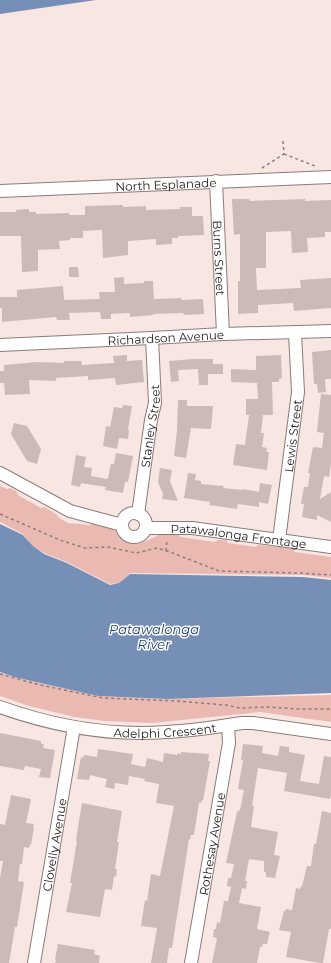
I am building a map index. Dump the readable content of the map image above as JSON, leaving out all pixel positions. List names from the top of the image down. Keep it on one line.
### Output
{"streets":{"street":["North Esplanade","Burns Street","Richardson Avenue","Stanley Street","Lewis Street","Patawalonga Frontage","Adelphi Crescent","Rothesay Avenue","Clovelly Avenue"]},"crossings":[["North Esplanade","Burns Street"],["Burns Street","Richardson Avenue"],["Richardson Avenue","Stanley Street"],["Richardson Avenue","Lewis Street"],["Stanley Street","Patawalonga Frontage"],["Lewis Street","Patawalonga Frontage"],["Adelphi Crescent","Rothesay Avenue"],["Adelphi Crescent","Clovelly Avenue"]],"water":["Patawalonga River"]}
